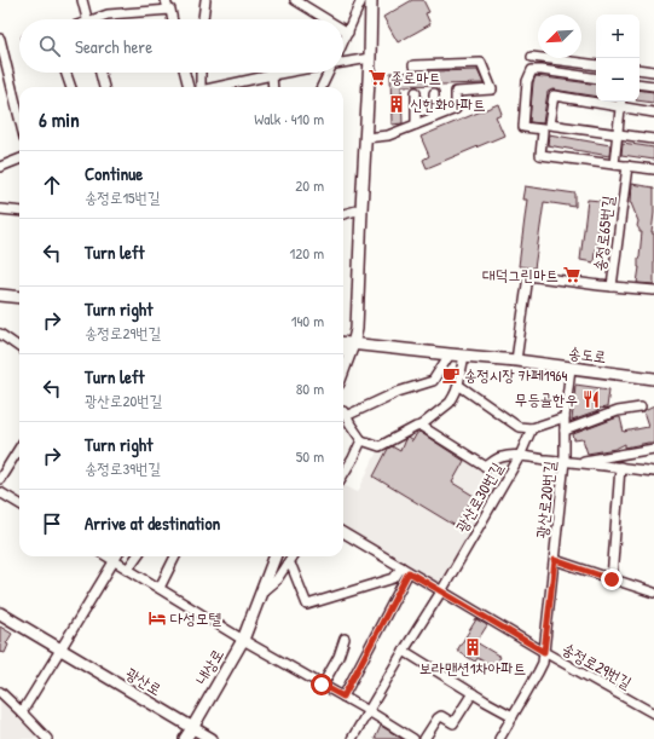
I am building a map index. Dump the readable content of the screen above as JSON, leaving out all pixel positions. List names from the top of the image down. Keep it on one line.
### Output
{"streets":{"main road":["송도로","내상로","광산로"],"street":["송정로65번길","광산로30번길","광산로20번길","송정로29번길"]},"crossings":[["송정로65번길","송도로"],["송도로","광산로20번길"],["광산로30번길","송정로29번길"],["광산로20번길","송정로29번길"],["내상로","광산로"]],"places":{"supermarket":["종로마트","대덕그린마트"],"building":["신한화아파트","보라맨션1차아파트"],"cafe":["송정시장 카페1964"],"restaurant":["무등골한우"],"hotel":["다성모텔"]},"north":"bottom left","page":{"map_buttons":["+","−"],"search":"Search here","heading":["6 min","Walk · 410 m"],"list":[["Continue","송정로15번길","20 m"],["Turn left","120 m"],["Turn right","송정로29번길","140 m"],["Turn left","광산로20번길","80 m"],["Turn right","송정로39번길","50 m"],"Arrive at destination"]}}
